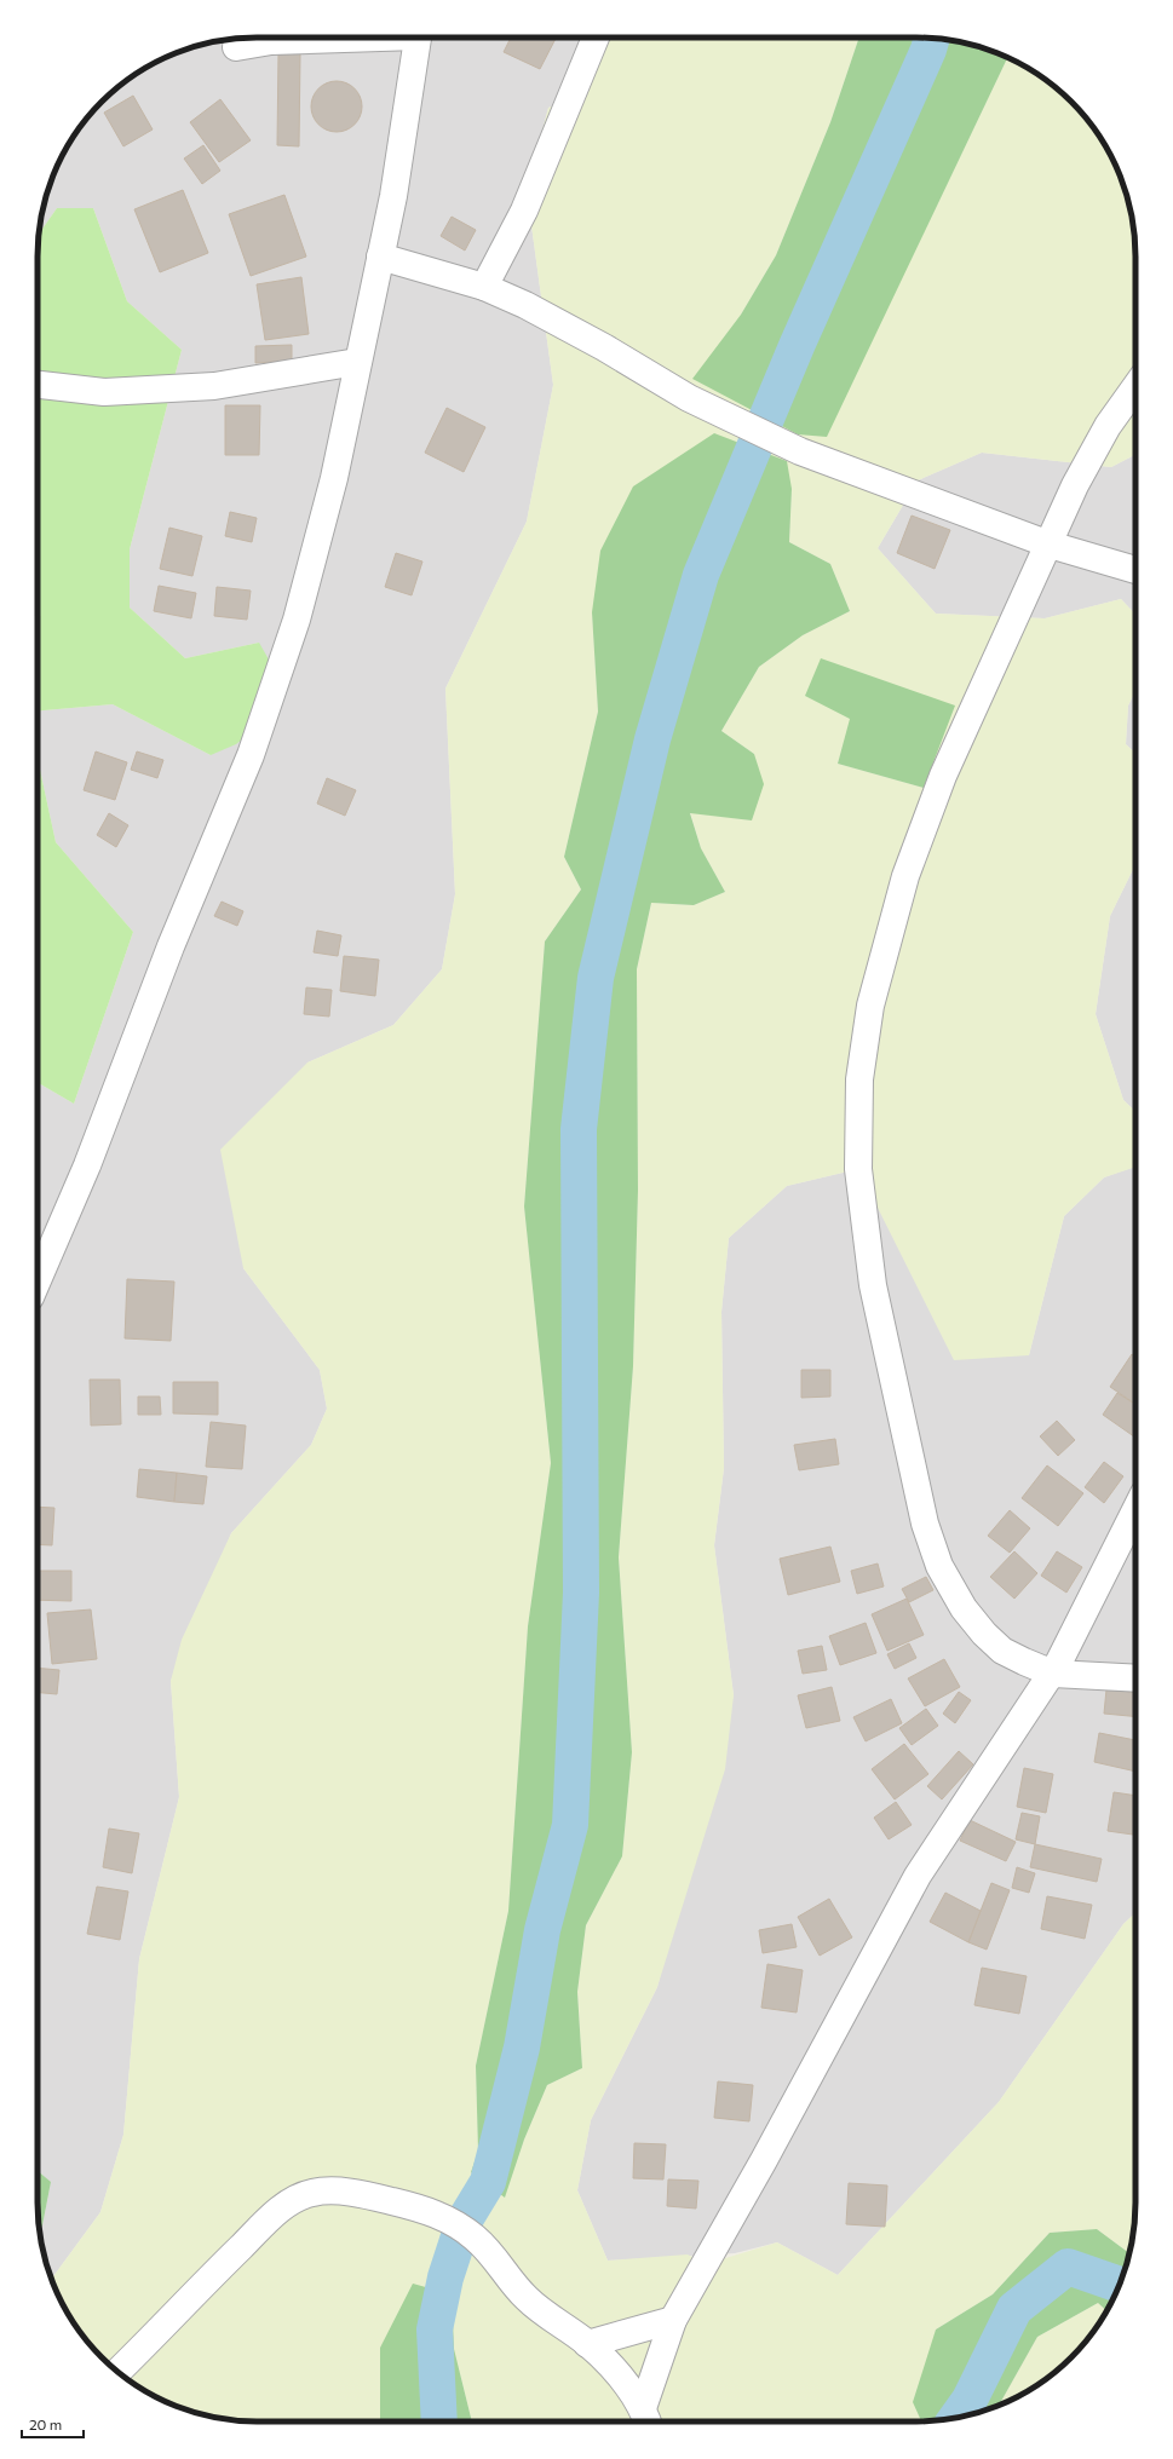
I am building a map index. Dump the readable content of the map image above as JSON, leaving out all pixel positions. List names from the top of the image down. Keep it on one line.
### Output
{"scale_bar":"20 m"}
